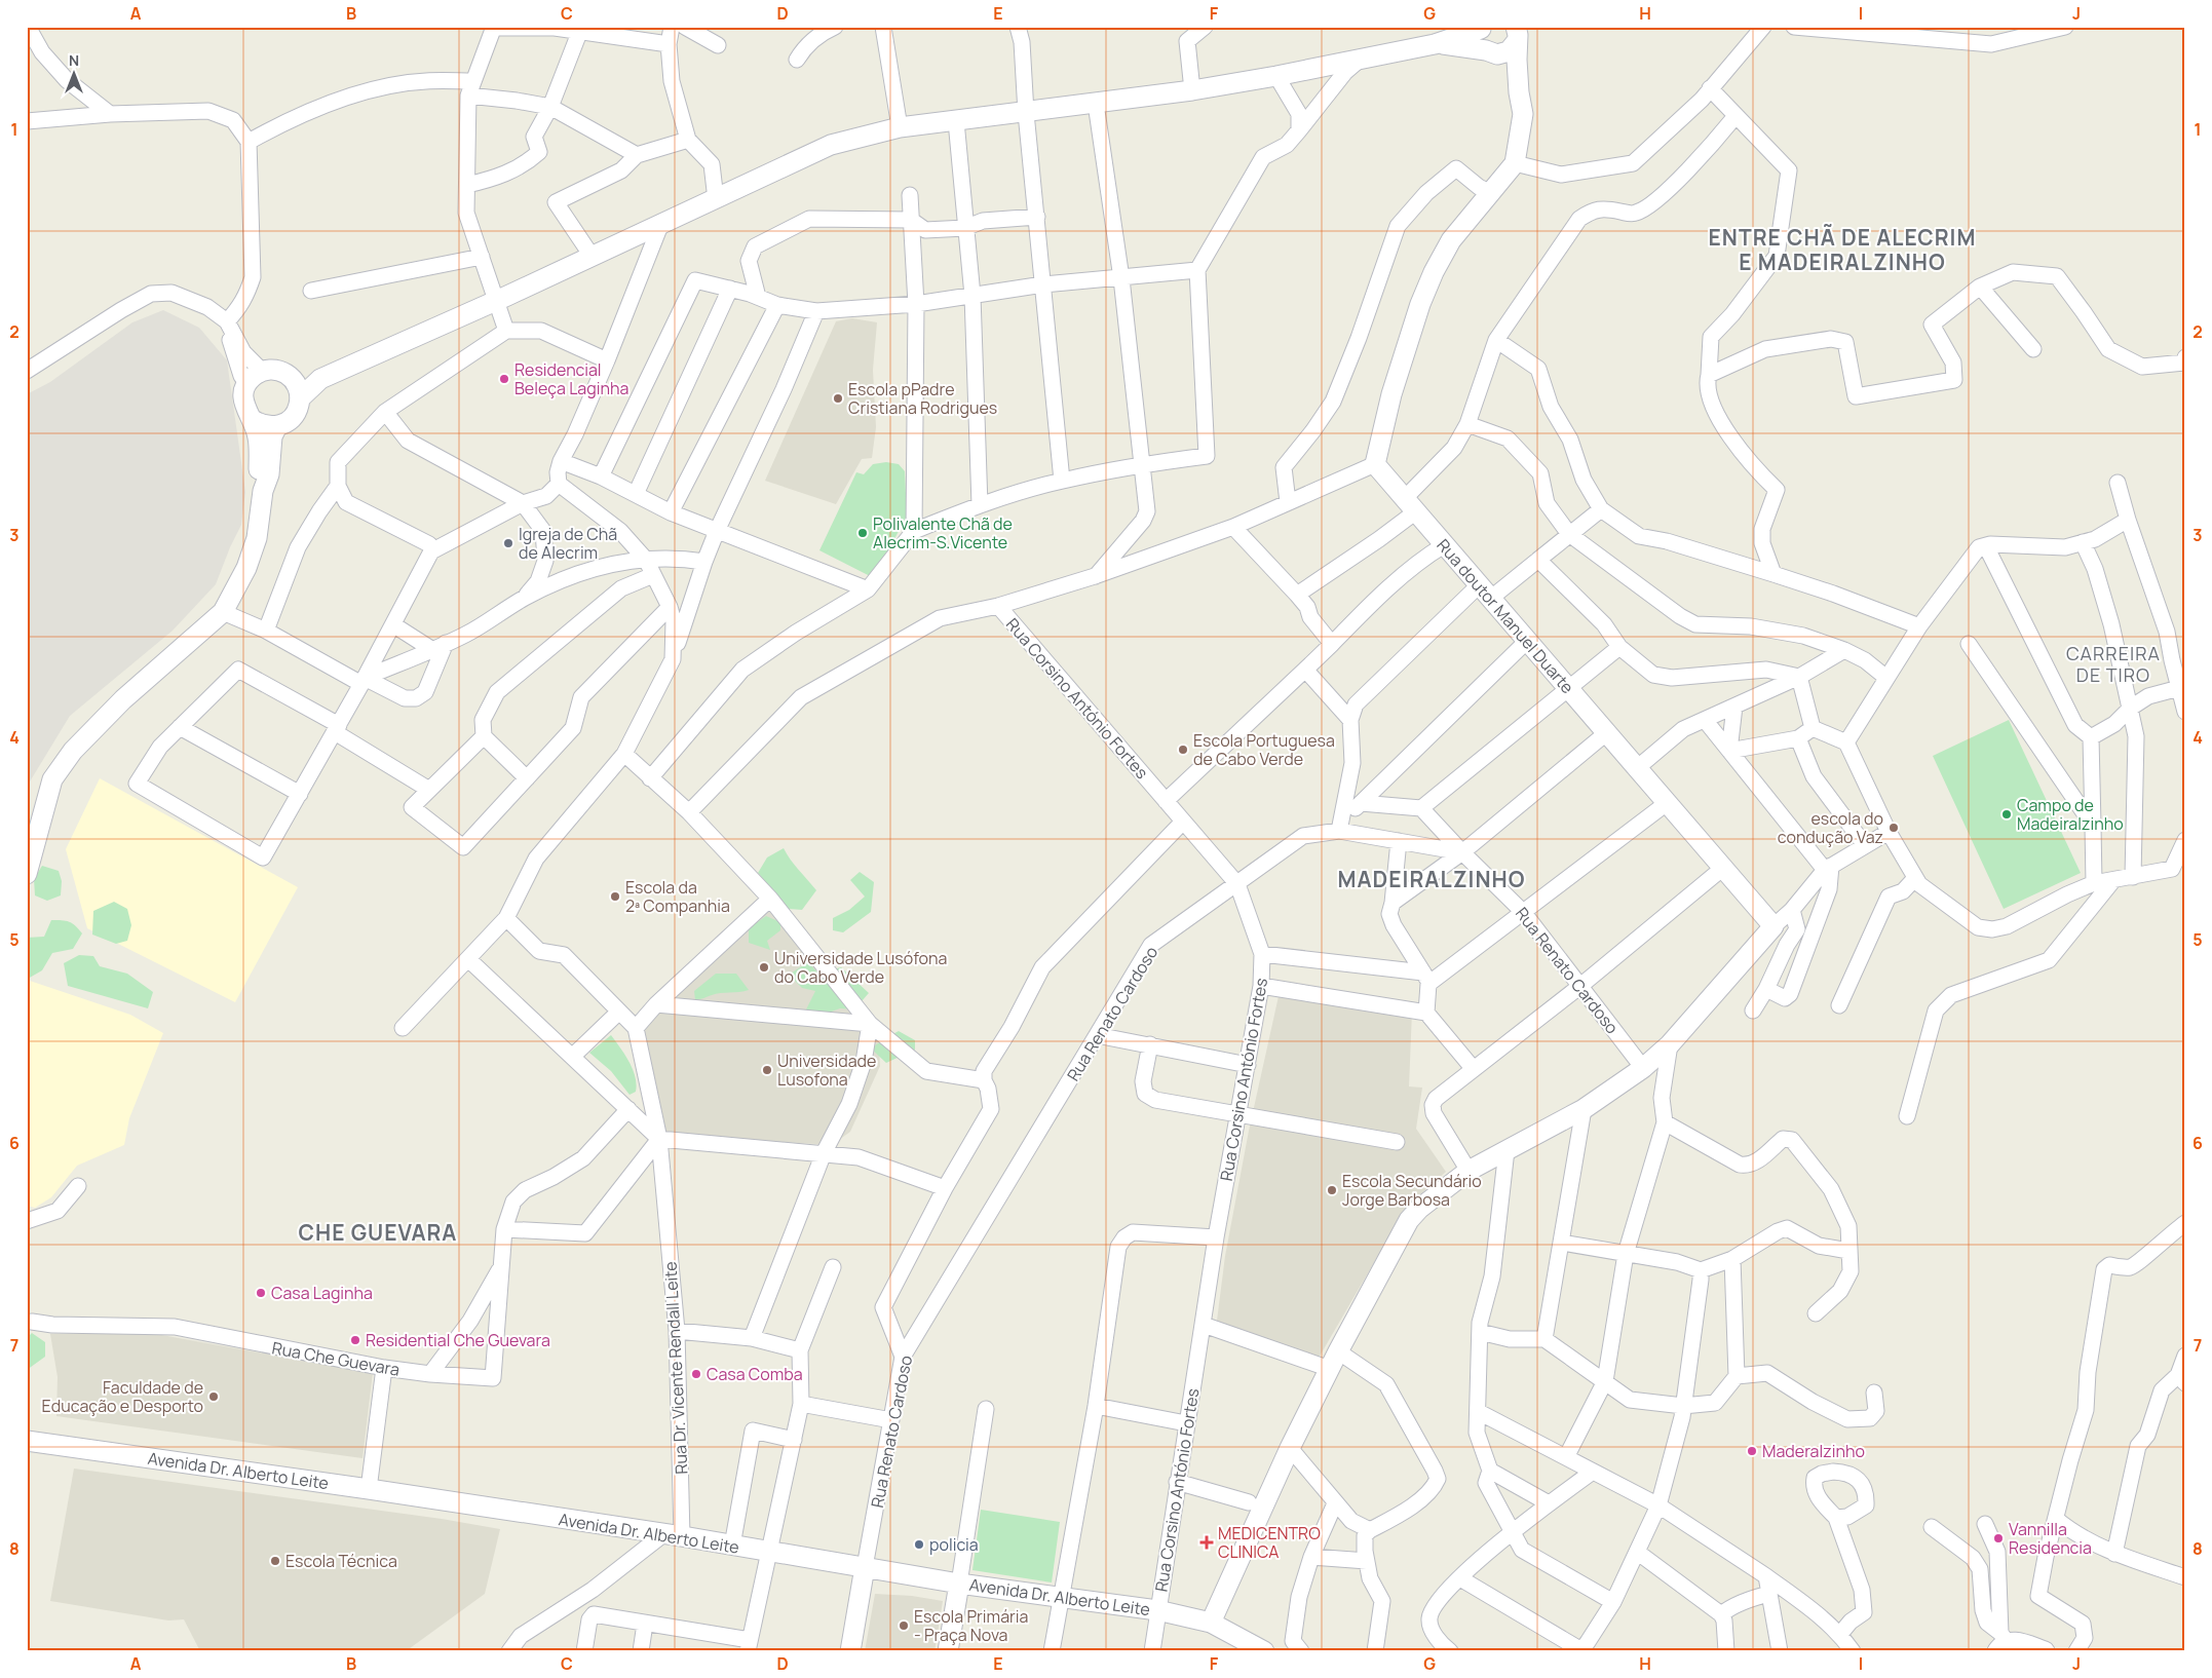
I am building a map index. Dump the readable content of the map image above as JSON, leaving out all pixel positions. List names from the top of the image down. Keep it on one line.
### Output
{"streets":{"street":["Rua doutor Manuel Duarte","Rua Corsino António Fortes","Rua Renato Cardoso","Rua Che Guevara","Rua Dr. Vicente Rendall Leite","Avenida Dr. Alberto Leite"]},"crossings":[["Rua Corsino António Fortes","Rua Renato Cardoso"],["Rua Corsino António Fortes","Avenida Dr. Alberto Leite"],["Rua Renato Cardoso","Avenida Dr. Alberto Leite"],["Rua Dr. Vicente Rendall Leite","Avenida Dr. Alberto Leite"]],"districts":["ENTRE CHÃ DE ALECRIM E MADEIRALZINHO","CARREIRA DE TIRO","MADEIRALZINHO","CHE GUEVARA"],"places":{"other":["Residencial Beleça Laginha","Escola pPadre Cristiana Rodrigues","Polivalente Chã de Alecrim-S.Vicente","Igreja de Chã de Alecrim","Escola Portuguesa de Cabo Verde","Campo de Madeiralzinho","escola do condução Vaz","Escola da 2ª Companhia","Universidade Lusófona do Cabo Verde","Universidade Lusofona","Escola Secundário Jorge Barbosa","Casa Laginha","Residential Che Guevara","Casa Comba","Faculdade de Educação e Desporto","Maderalzinho","Vannilla Residencia","policia","Escola Técnica","Escola Primária - Praça Nova"],"health":["MEDICENTRO CLINICA"]},"north":"top","grid":{"columns":["A","B","C","D","E","F","G","H","I","J"],"rows":["1","2","3","4","5","6","7","8"]}}
